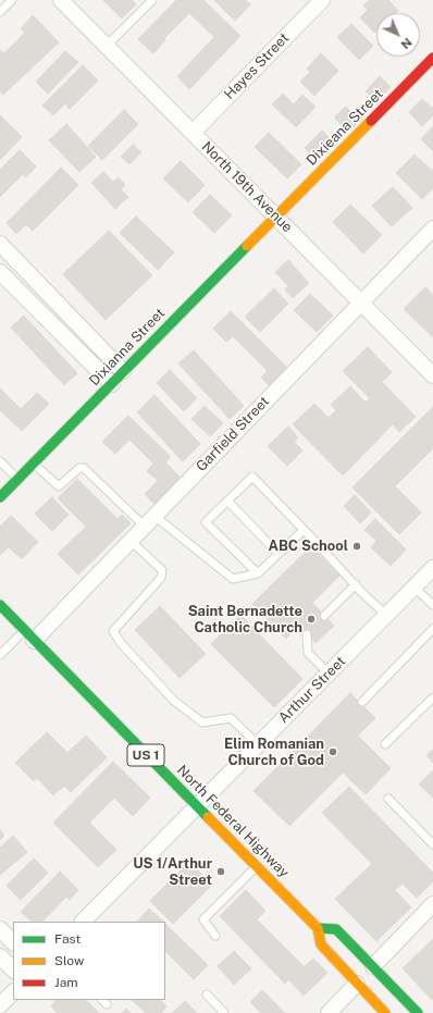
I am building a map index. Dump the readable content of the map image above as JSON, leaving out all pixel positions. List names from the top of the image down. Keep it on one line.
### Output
{"streets":{"main road":["Dixieana Street","Dixianna Street","US 1","North Federal Highway"],"street":["Hayes Street","North 19th Avenue","Garfield Street","Arthur Street"]},"crossings":[["Hayes Street","North 19th Avenue"],["Dixieana Street","North 19th Avenue"],["Dixieana Street","Dixianna Street"],["North 19th Avenue","Dixianna Street"],["North 19th Avenue","Garfield Street"],["Garfield Street","North Federal Highway"],["Arthur Street","North Federal Highway"],["US 1","North Federal Highway"]],"places":["ABC School","Saint Bernadette Catholic Church","Elim Romanian Church of God","US 1/Arthur Street"],"legend":["Fast","Slow","Jam"],"north":"bottom right"}
